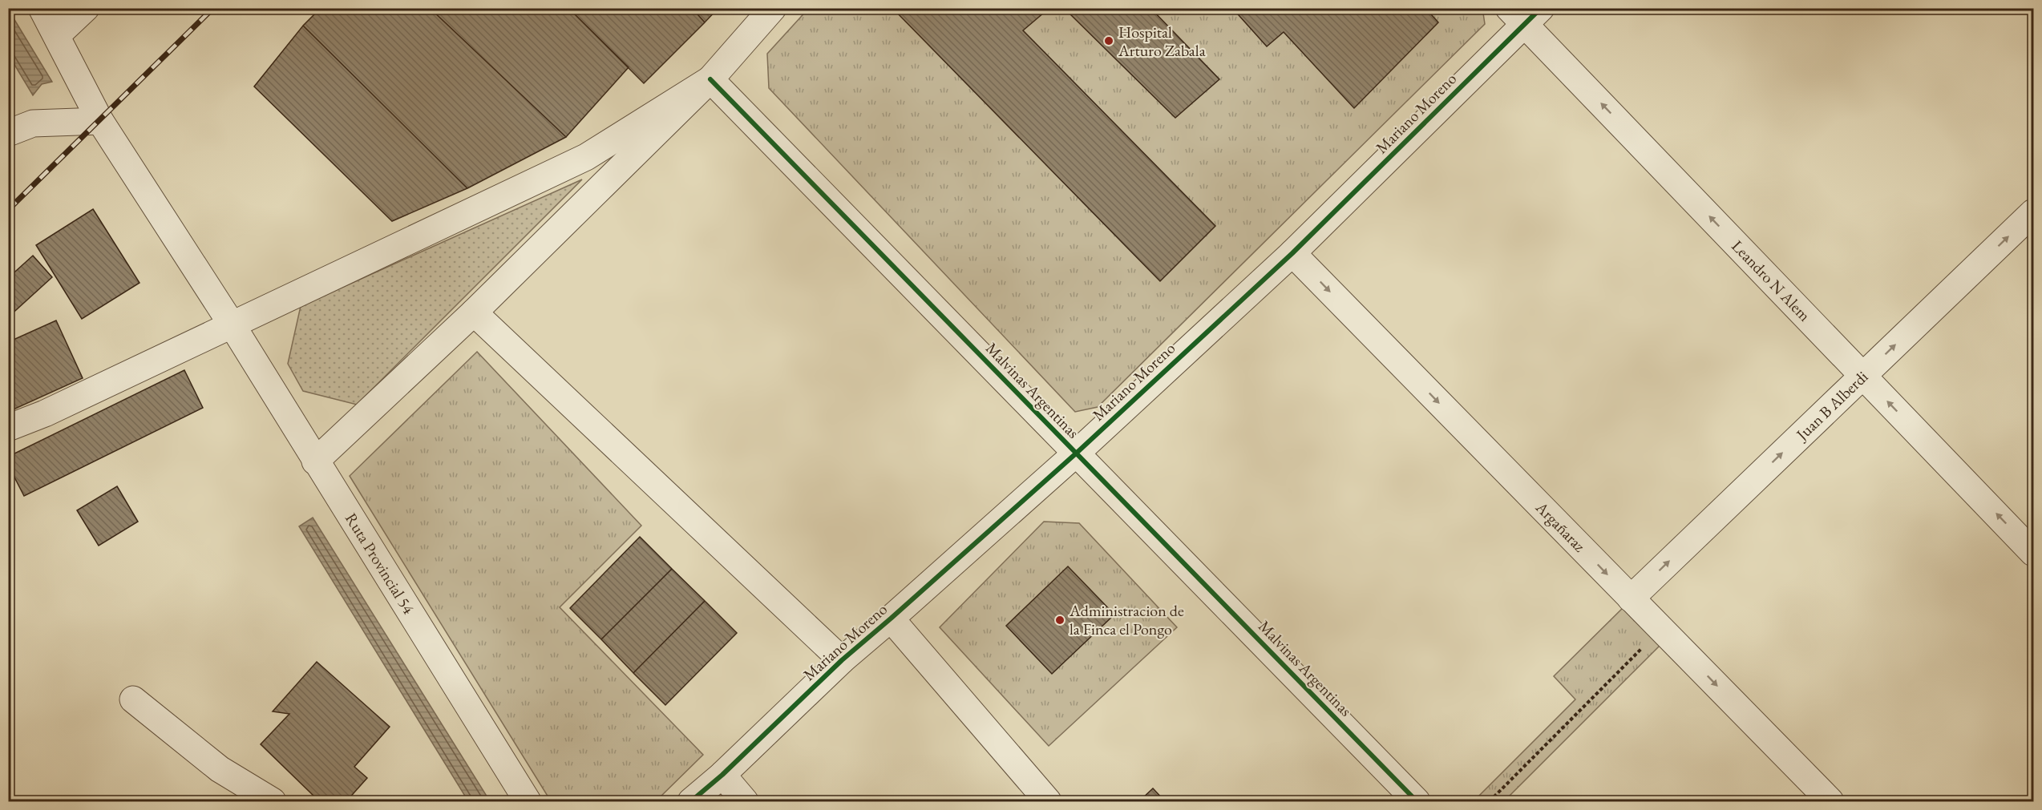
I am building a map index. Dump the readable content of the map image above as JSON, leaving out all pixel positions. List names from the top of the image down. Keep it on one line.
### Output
{"streets":{"street":["Mariano Moreno","Leandro N Alem","Malvinas Argentinas","Juan B Alberdi","Argañaraz","Ruta Provincial 54"]},"crossings":[["Mariano Moreno","Leandro N Alem"],["Mariano Moreno","Malvinas Argentinas"],["Mariano Moreno","Argañaraz"],["Leandro N Alem","Juan B Alberdi"],["Juan B Alberdi","Argañaraz"]],"one_way":["Leandro N Alem","Juan B Alberdi","Argañaraz"],"places":["Hospital Arturo Zabala","Administracion de la Finca el Pongo"]}
